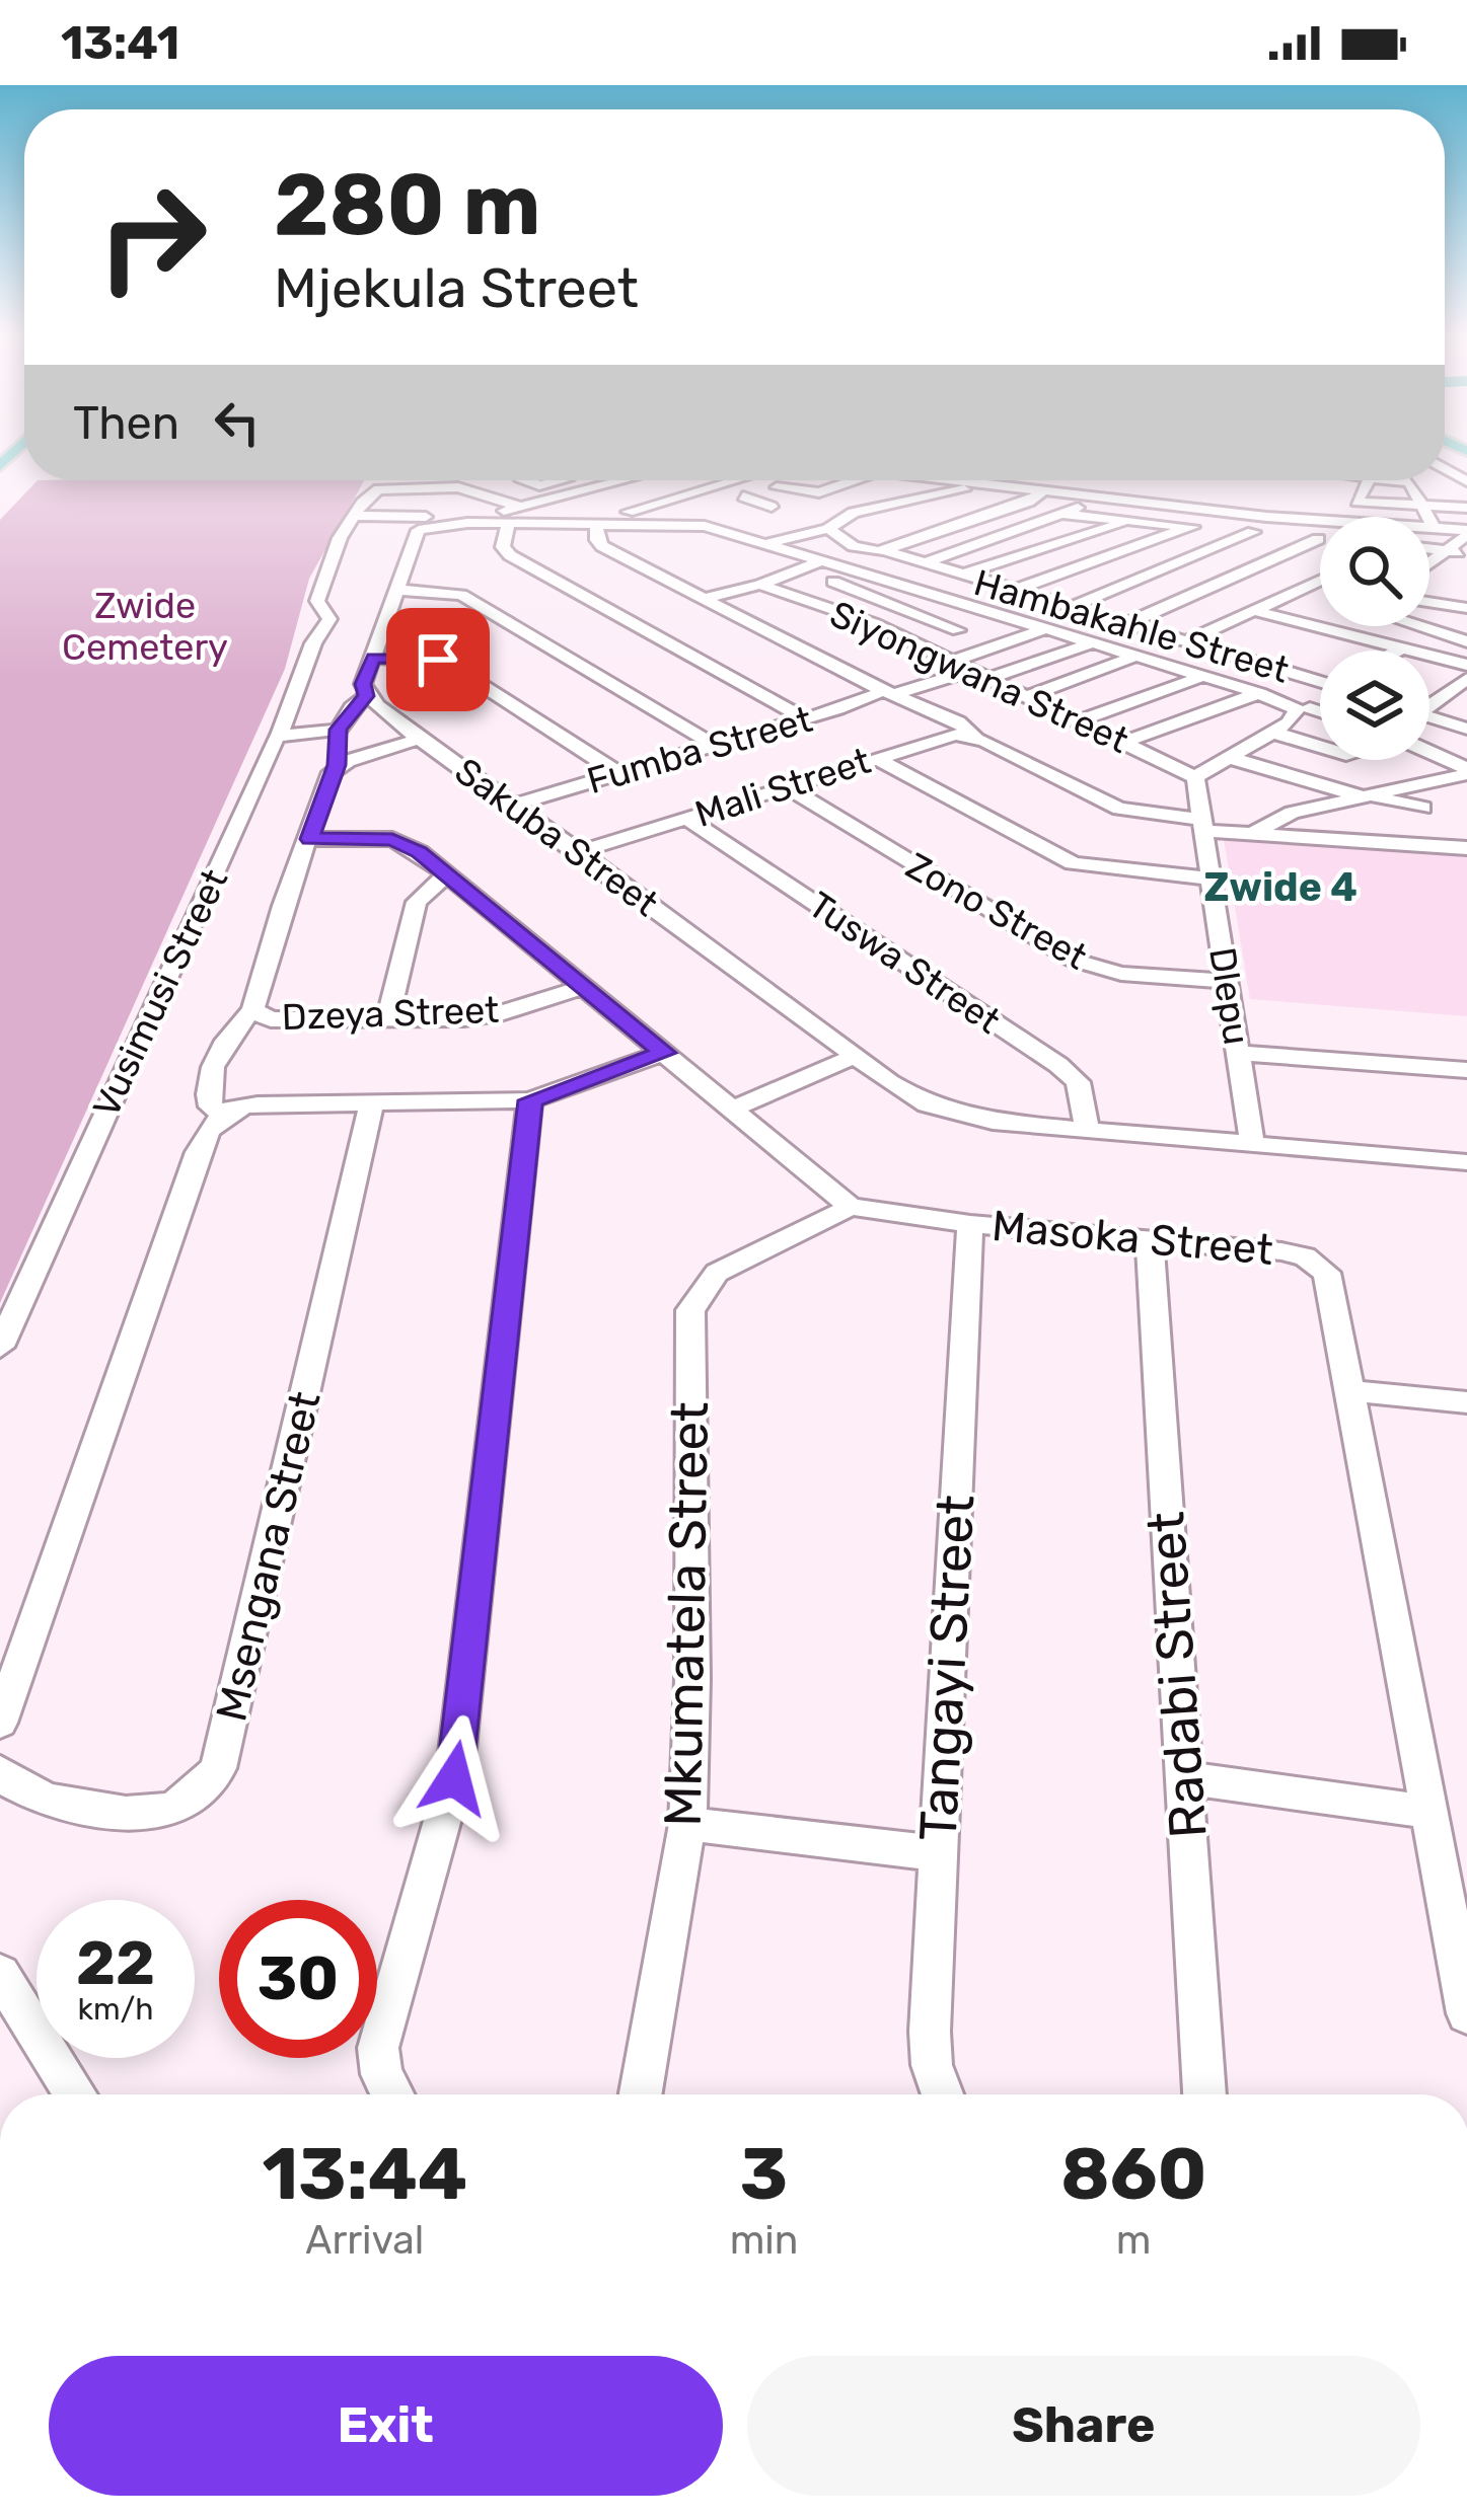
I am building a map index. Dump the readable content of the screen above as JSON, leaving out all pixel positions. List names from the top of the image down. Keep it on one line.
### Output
{"streets":{"street":["Hambakahle Street","Siyongwana Street","Fumba Street","Mali Street","Sakuba Street","Zono Street","Tuswa Street","Vusimusi Street","Dlepu","Dzeya Street","Masoka Street","Msengana Street","Mkumatela Street","Tangayi Street","Radabi Street"]},"crossings":[["Siyongwana Street","Fumba Street"],["Siyongwana Street","Dlepu"],["Fumba Street","Sakuba Street"],["Mali Street","Sakuba Street"],["Mali Street","Zono Street"],["Mali Street","Tuswa Street"],["Sakuba Street","Tuswa Street"],["Sakuba Street","Dlepu"],["Zono Street","Dlepu"],["Masoka Street","Mkumatela Street"],["Masoka Street","Tangayi Street"],["Masoka Street","Radabi Street"]],"districts":["Zwide 4"],"parks":["Zwide Cemetery"],"page":{"status":"13:41","turn":["280 m","Mjekula Street"],"then":"Then","speed":"22 km/h","limit":"30","eta":["13:44","Arrival","3","min","860","m"],"buttons":["Exit","Share"]}}
